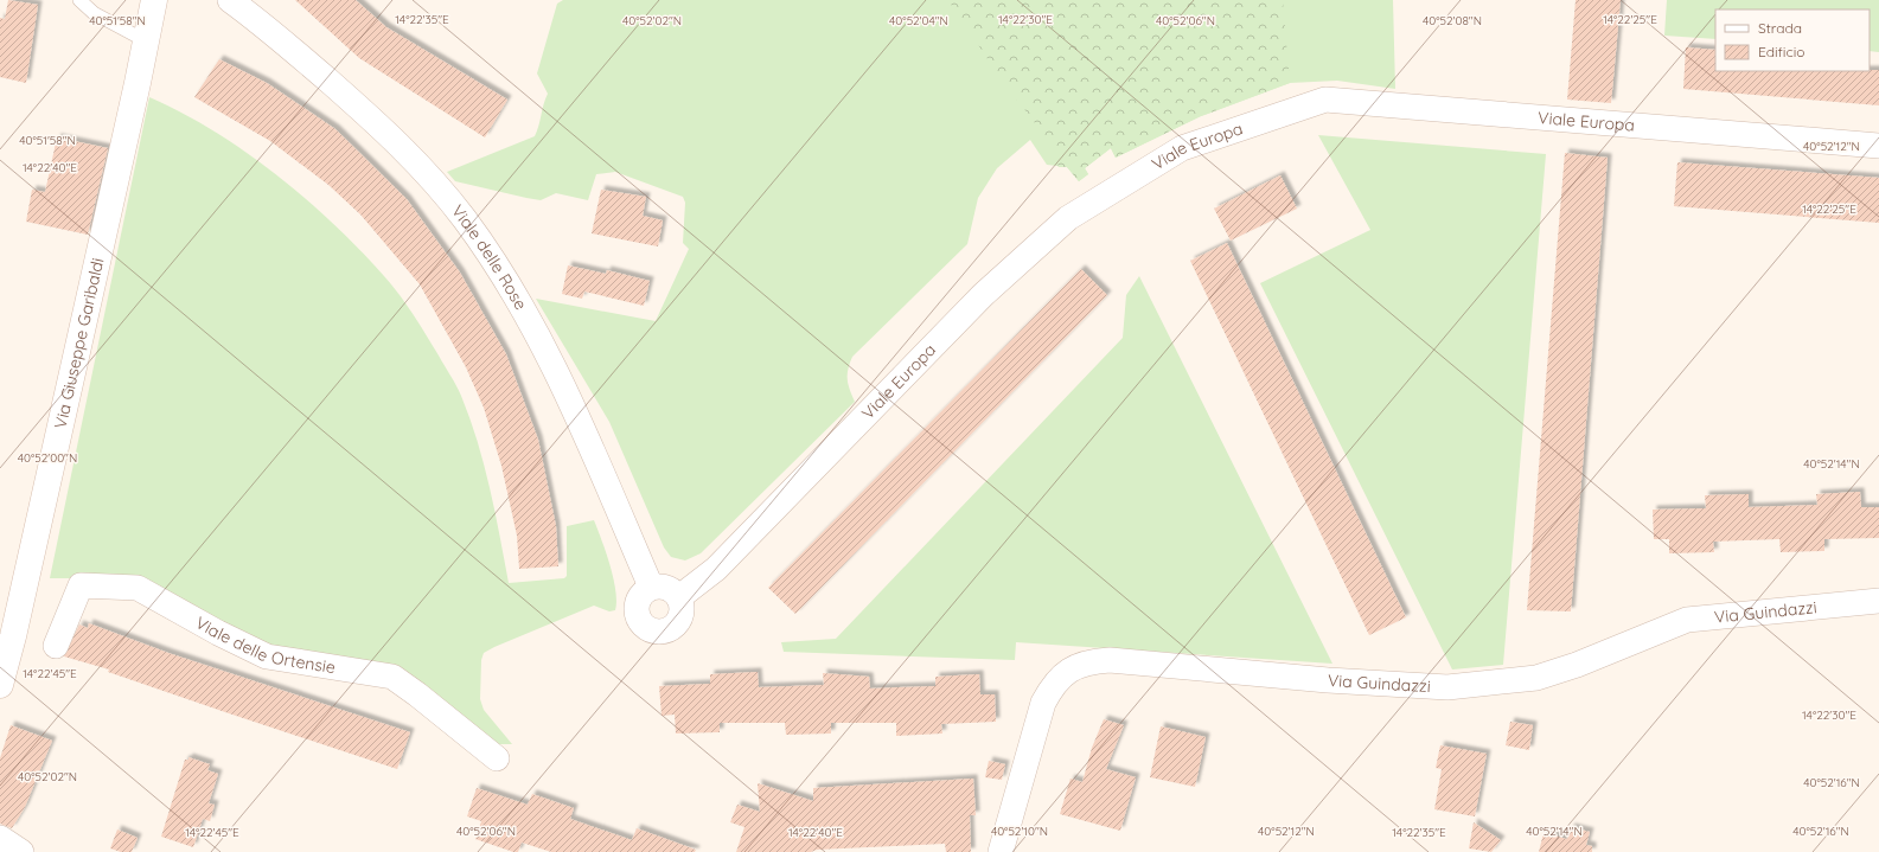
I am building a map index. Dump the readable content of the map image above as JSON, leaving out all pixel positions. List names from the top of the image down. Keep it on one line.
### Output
{"streets":{"main road":["Via Giuseppe Garibaldi"],"street":["Viale Europa","Viale delle Rose","Via Guindazzi","Viale delle Ortensie"]},"crossings":[["Viale Europa","Viale delle Rose"]],"legend":["Strada","Edificio"],"coordinates":["14°22'35\"E","14°22'30\"E","14°22'25\"E","40°51'58\"N","40°52'02\"N","40°52'04\"N","40°52'06\"N","40°52'08\"N","40°52'12\"N","14°22'40\"E","40°52'00\"N","40°52'14\"N","14°22'45\"E","40°52'16\"N","40°52'10\"N"]}
